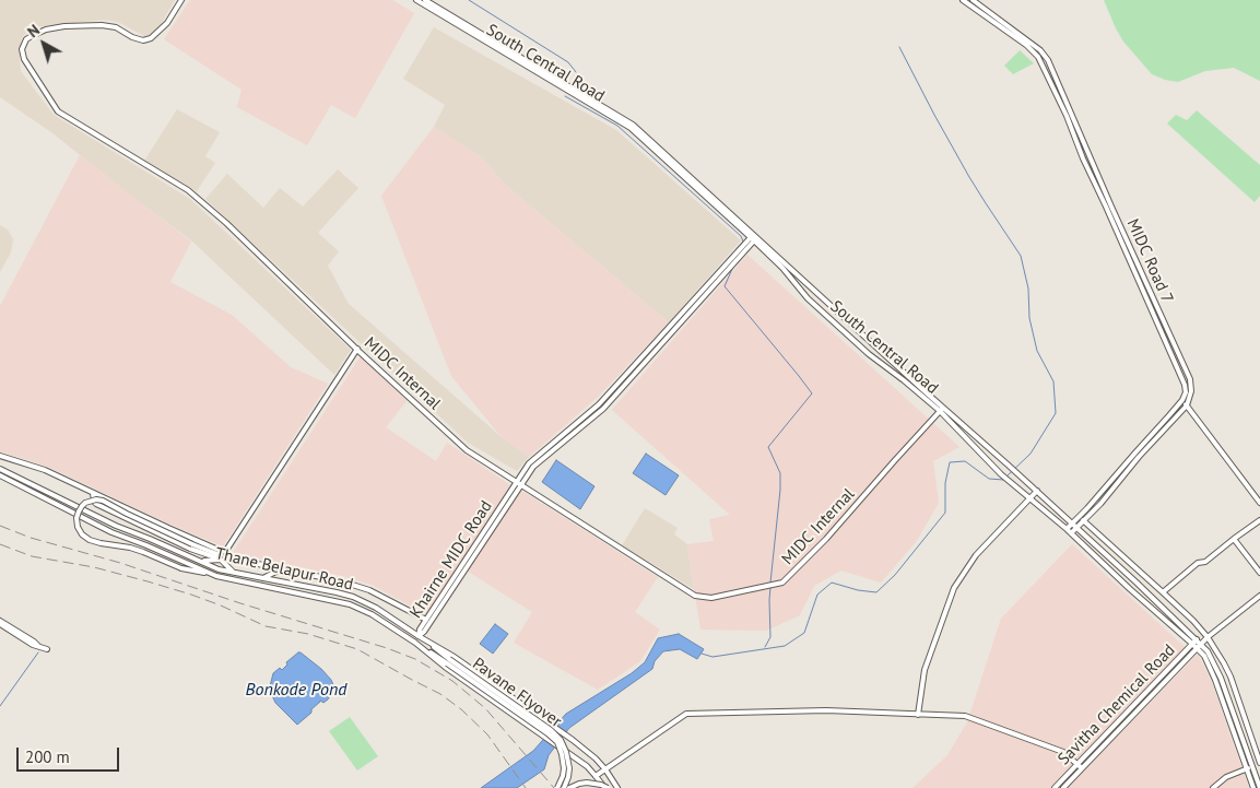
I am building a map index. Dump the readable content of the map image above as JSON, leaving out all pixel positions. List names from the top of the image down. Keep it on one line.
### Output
{"streets":{"main road":["South Central Road","MIDC Road 7","MIDC Internal","Khairne MIDC Road","Thane Belapur Road","Pavane Flyover","Savitha Chemical Road"]},"crossings":[["South Central Road","MIDC Internal"],["South Central Road","Khairne MIDC Road"],["South Central Road","Savitha Chemical Road"],["MIDC Internal","Khairne MIDC Road"],["Khairne MIDC Road","Thane Belapur Road"],["Khairne MIDC Road","Pavane Flyover"],["Thane Belapur Road","Pavane Flyover"]],"water":["Bonkode Pond"],"scale_bar":"200 m","north":"top left"}
